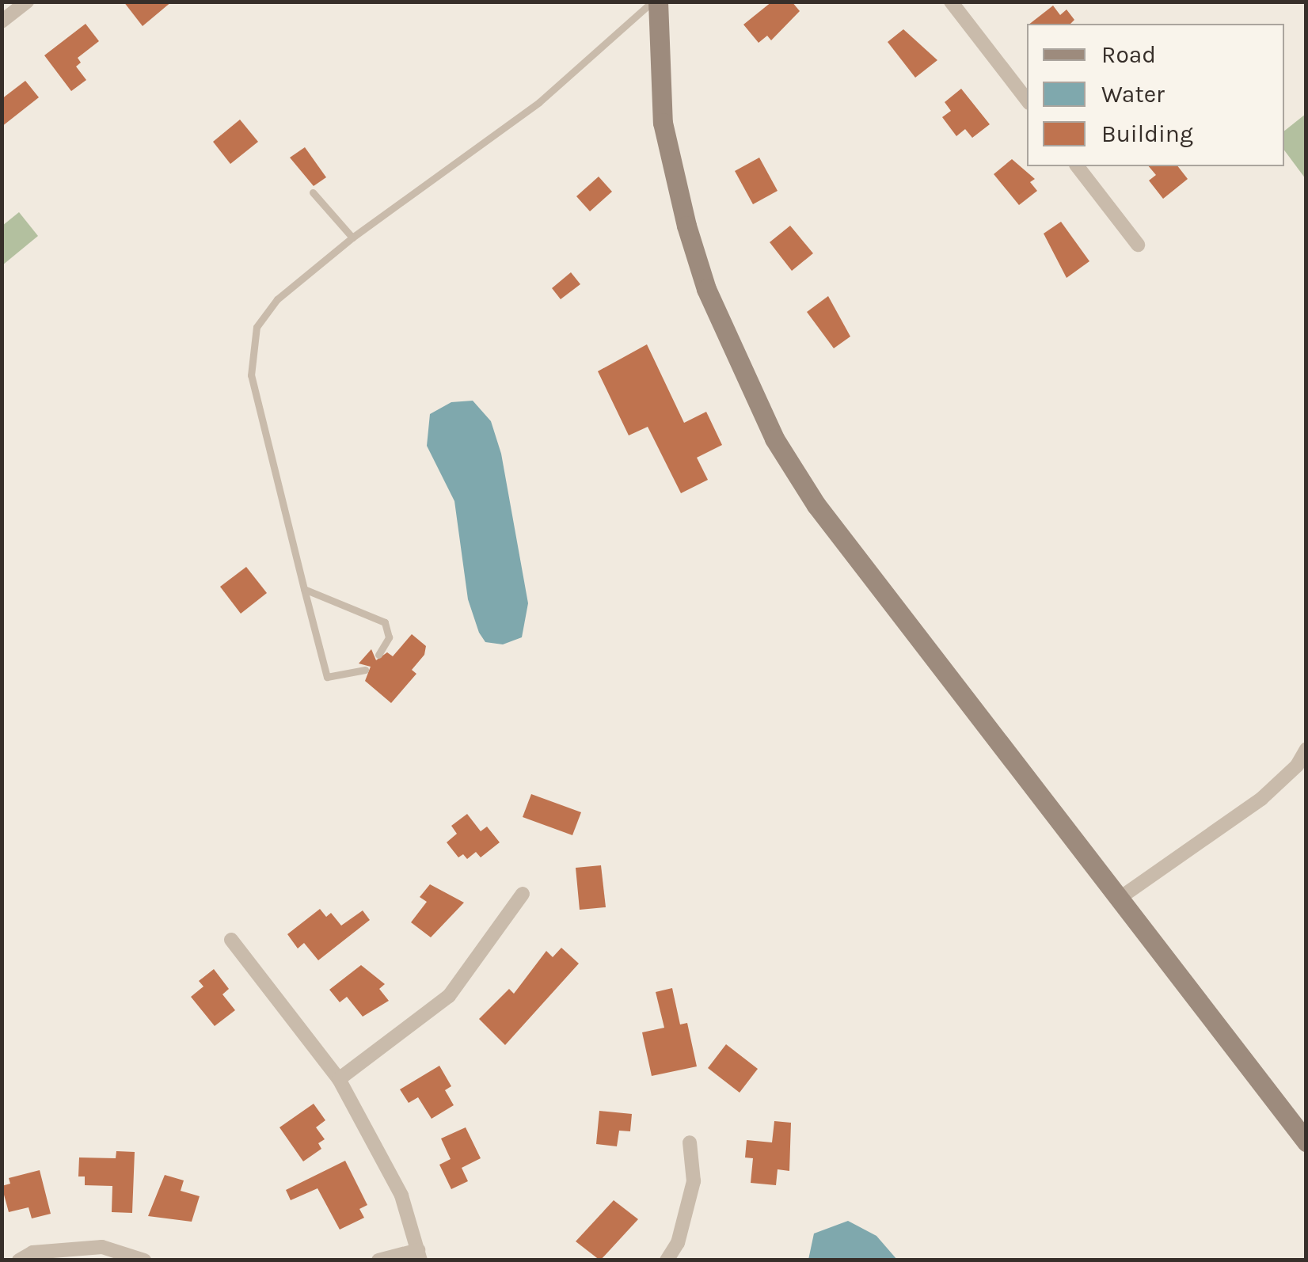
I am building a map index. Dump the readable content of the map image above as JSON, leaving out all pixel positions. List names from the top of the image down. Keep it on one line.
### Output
{"legend":["Road","Water","Building"]}
